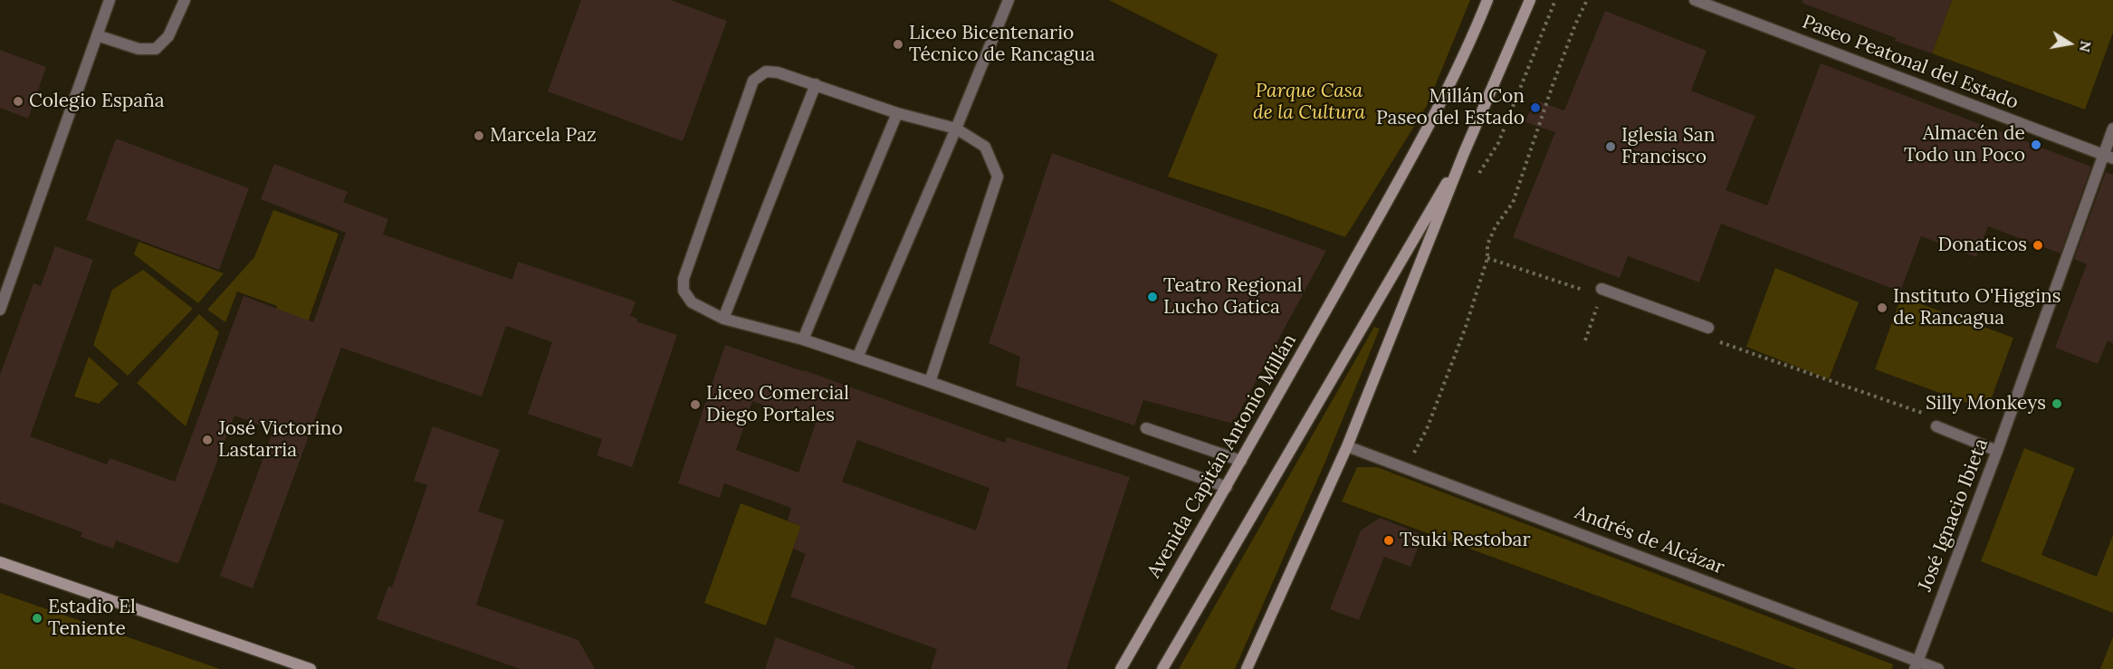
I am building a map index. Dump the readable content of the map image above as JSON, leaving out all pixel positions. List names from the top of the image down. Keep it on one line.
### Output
{"streets":{"main road":["Avenida Capitán Antonio Millán"],"street":["Paseo Peatonal del Estado","José Ignacio Ibieta","Andrés de Alcázar"]},"crossings":[["Paseo Peatonal del Estado","José Ignacio Ibieta"],["José Ignacio Ibieta","Andrés de Alcázar"]],"parks":["Parque Casa de la Cultura"],"places":["Liceo Bicentenario Técnico de Rancagua","Colegio España","Millán Con Paseo del Estado","Marcela Paz","Almacén de Todo un Poco","Iglesia San Francisco","Donaticos","Teatro Regional Lucho Gatica","Instituto O'Higgins de Rancagua","Silly Monkeys","Liceo Comercial Diego Portales","José Victorino Lastarria","Tsuki Restobar","Estadio El Teniente"],"north":"right"}
